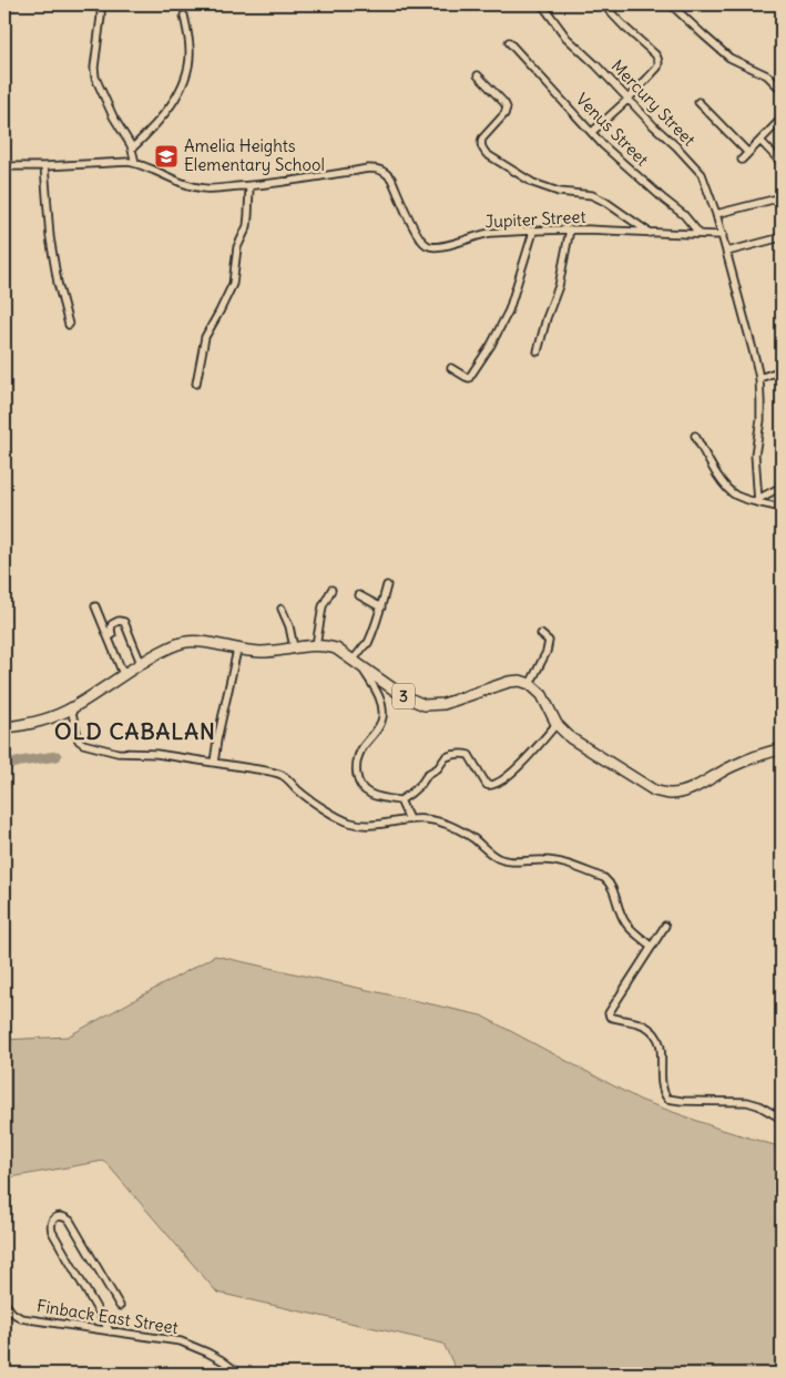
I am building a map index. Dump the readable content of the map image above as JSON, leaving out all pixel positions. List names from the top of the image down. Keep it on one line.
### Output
{"streets":{"highway":["3"],"street":["Mercury Street","Venus Street","Jupiter Street","Finback East Street"]},"crossings":[["Mercury Street","Jupiter Street"],["Venus Street","Jupiter Street"]],"districts":["OLD CABALAN"],"places":{"school or university":["Amelia Heights Elementary School"]}}
